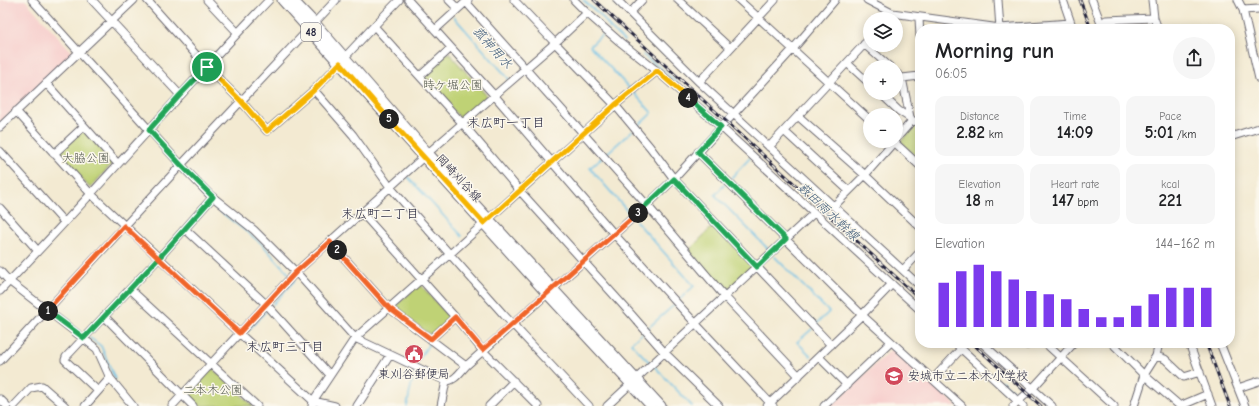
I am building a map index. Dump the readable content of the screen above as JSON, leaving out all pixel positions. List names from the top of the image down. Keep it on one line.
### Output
{"streets":{"main road":["48","岡崎刈谷線"]},"districts":["末広町一丁目","末広町二丁目","末広町三丁目"],"water":["菰神用水","薮田雨水幹線"],"parks":["時ケ堀公園","大脇公園","二本木公園"],"places":{"public building":["東刈谷郵便局"],"school or university":["安城市立二本木小学校"]},"page":{"map_buttons":["+","−"],"heading":["Morning run","06:05"],"pins":["4","5","3","2","1"],"stats":[["Distance","2.82 km"],["Time","14:09"],["Pace","5:01 /km"],["Elevation","18 m"],["Heart rate","147 bpm"],["kcal","221"]],"chart":["Elevation","144–162 m"]}}
